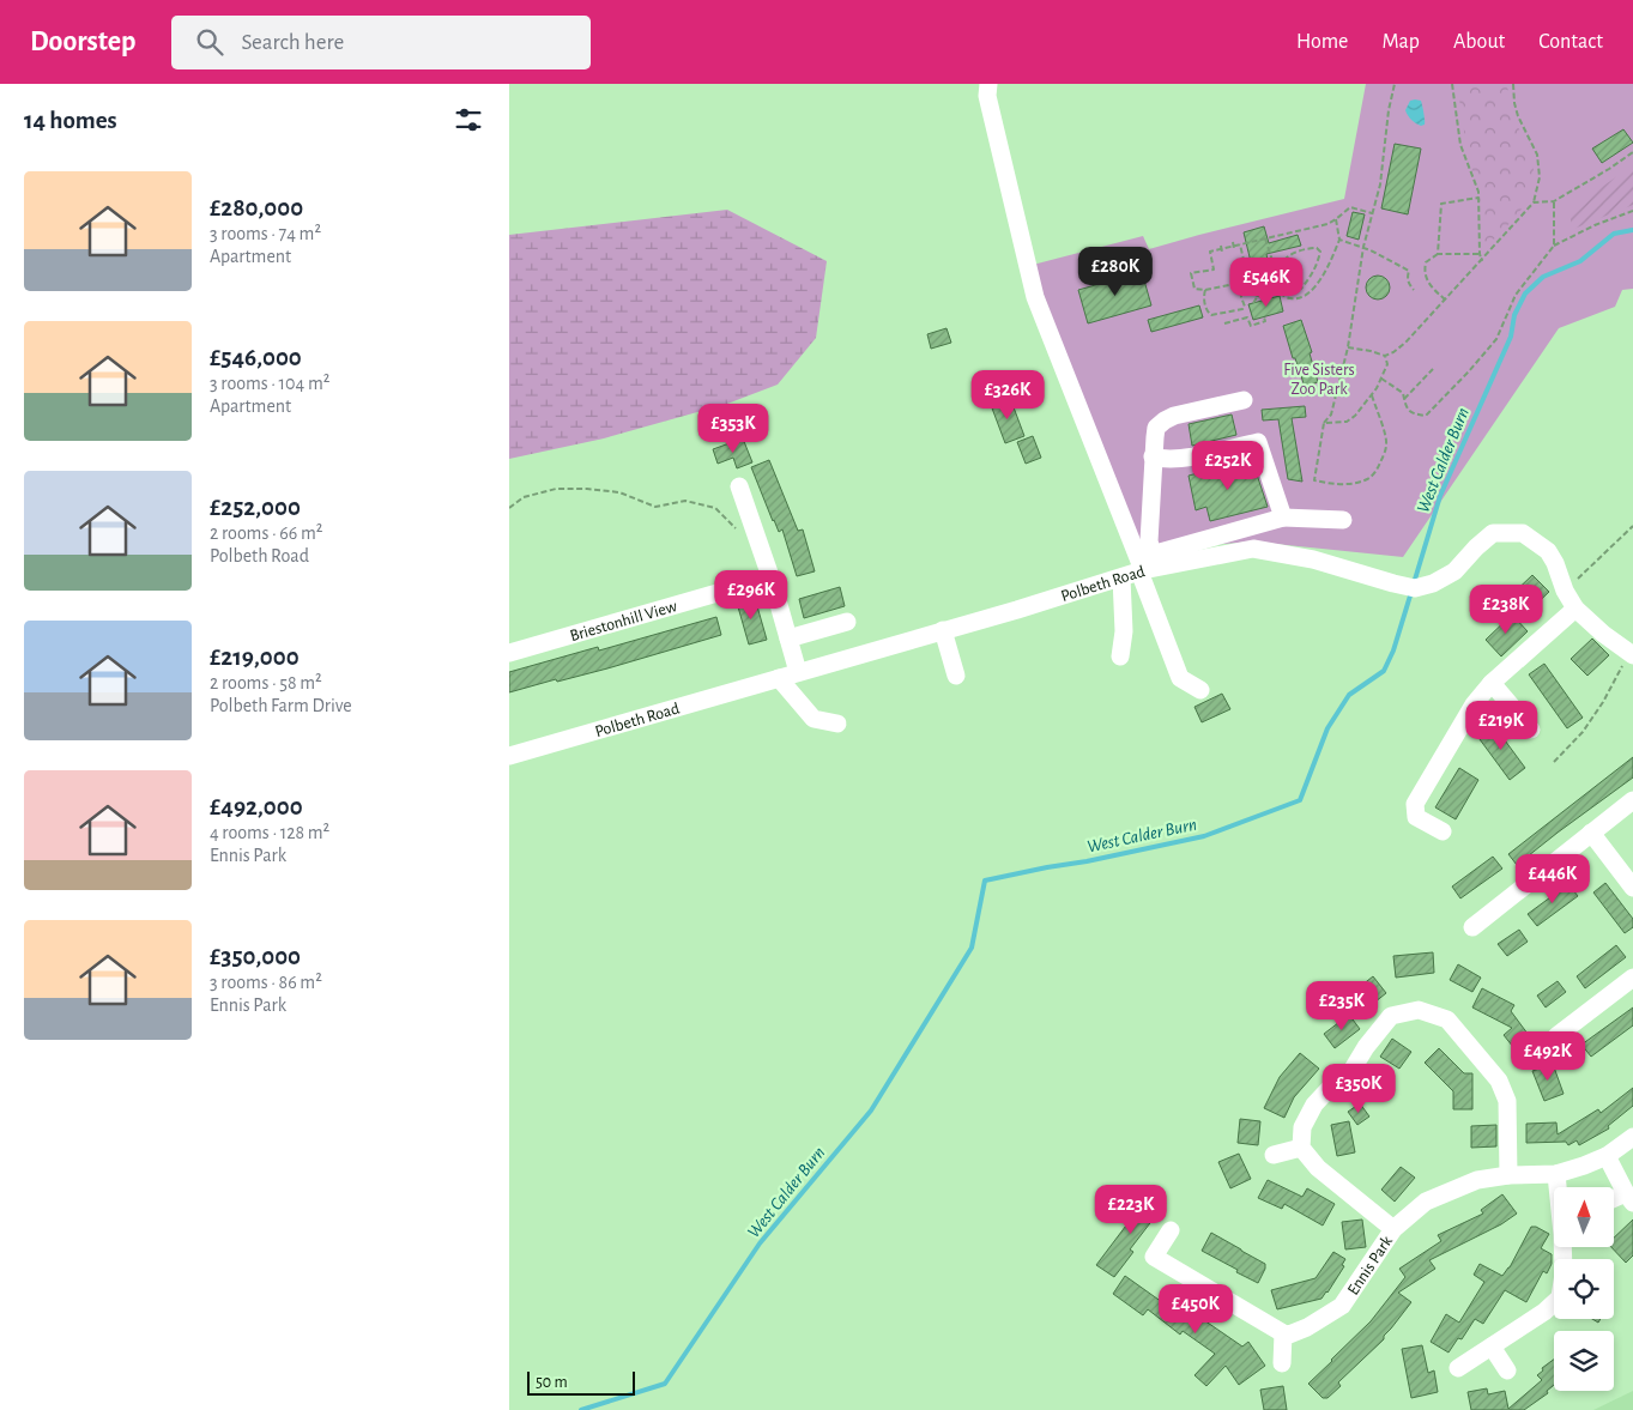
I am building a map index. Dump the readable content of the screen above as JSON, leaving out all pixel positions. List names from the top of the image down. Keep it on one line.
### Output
{"streets":{"street":["Polbeth Road","Briestonhill View","Ennis Park"]},"water":["West Calder Burn"],"parks":["Five Sisters Zoo Park"],"scale_bar":"50 m","north":"top","page":{"header":"Doorstep","search":"Search here","nav":["Home","Map","About","Contact"],"heading":"14 homes","list":[{"name":"£280,000","note":"3 rooms · 74 m² · Apartment"},{"name":"£546,000","note":"3 rooms · 104 m² · Apartment"},{"name":"£252,000","note":"2 rooms · 66 m² · Polbeth Road"},{"name":"£219,000","note":"2 rooms · 58 m² · Polbeth Farm Drive"},{"name":"£492,000","note":"4 rooms · 128 m² · Ennis Park"},{"name":"£350,000","note":"3 rooms · 86 m² · Ennis Park"}],"price":["£280K","£546K","£326K","£353K","£252K","£296K","£238K","£219K","£446K","£235K","£492K","£350K","£223K","£450K"],"scale":"50 m"}}
